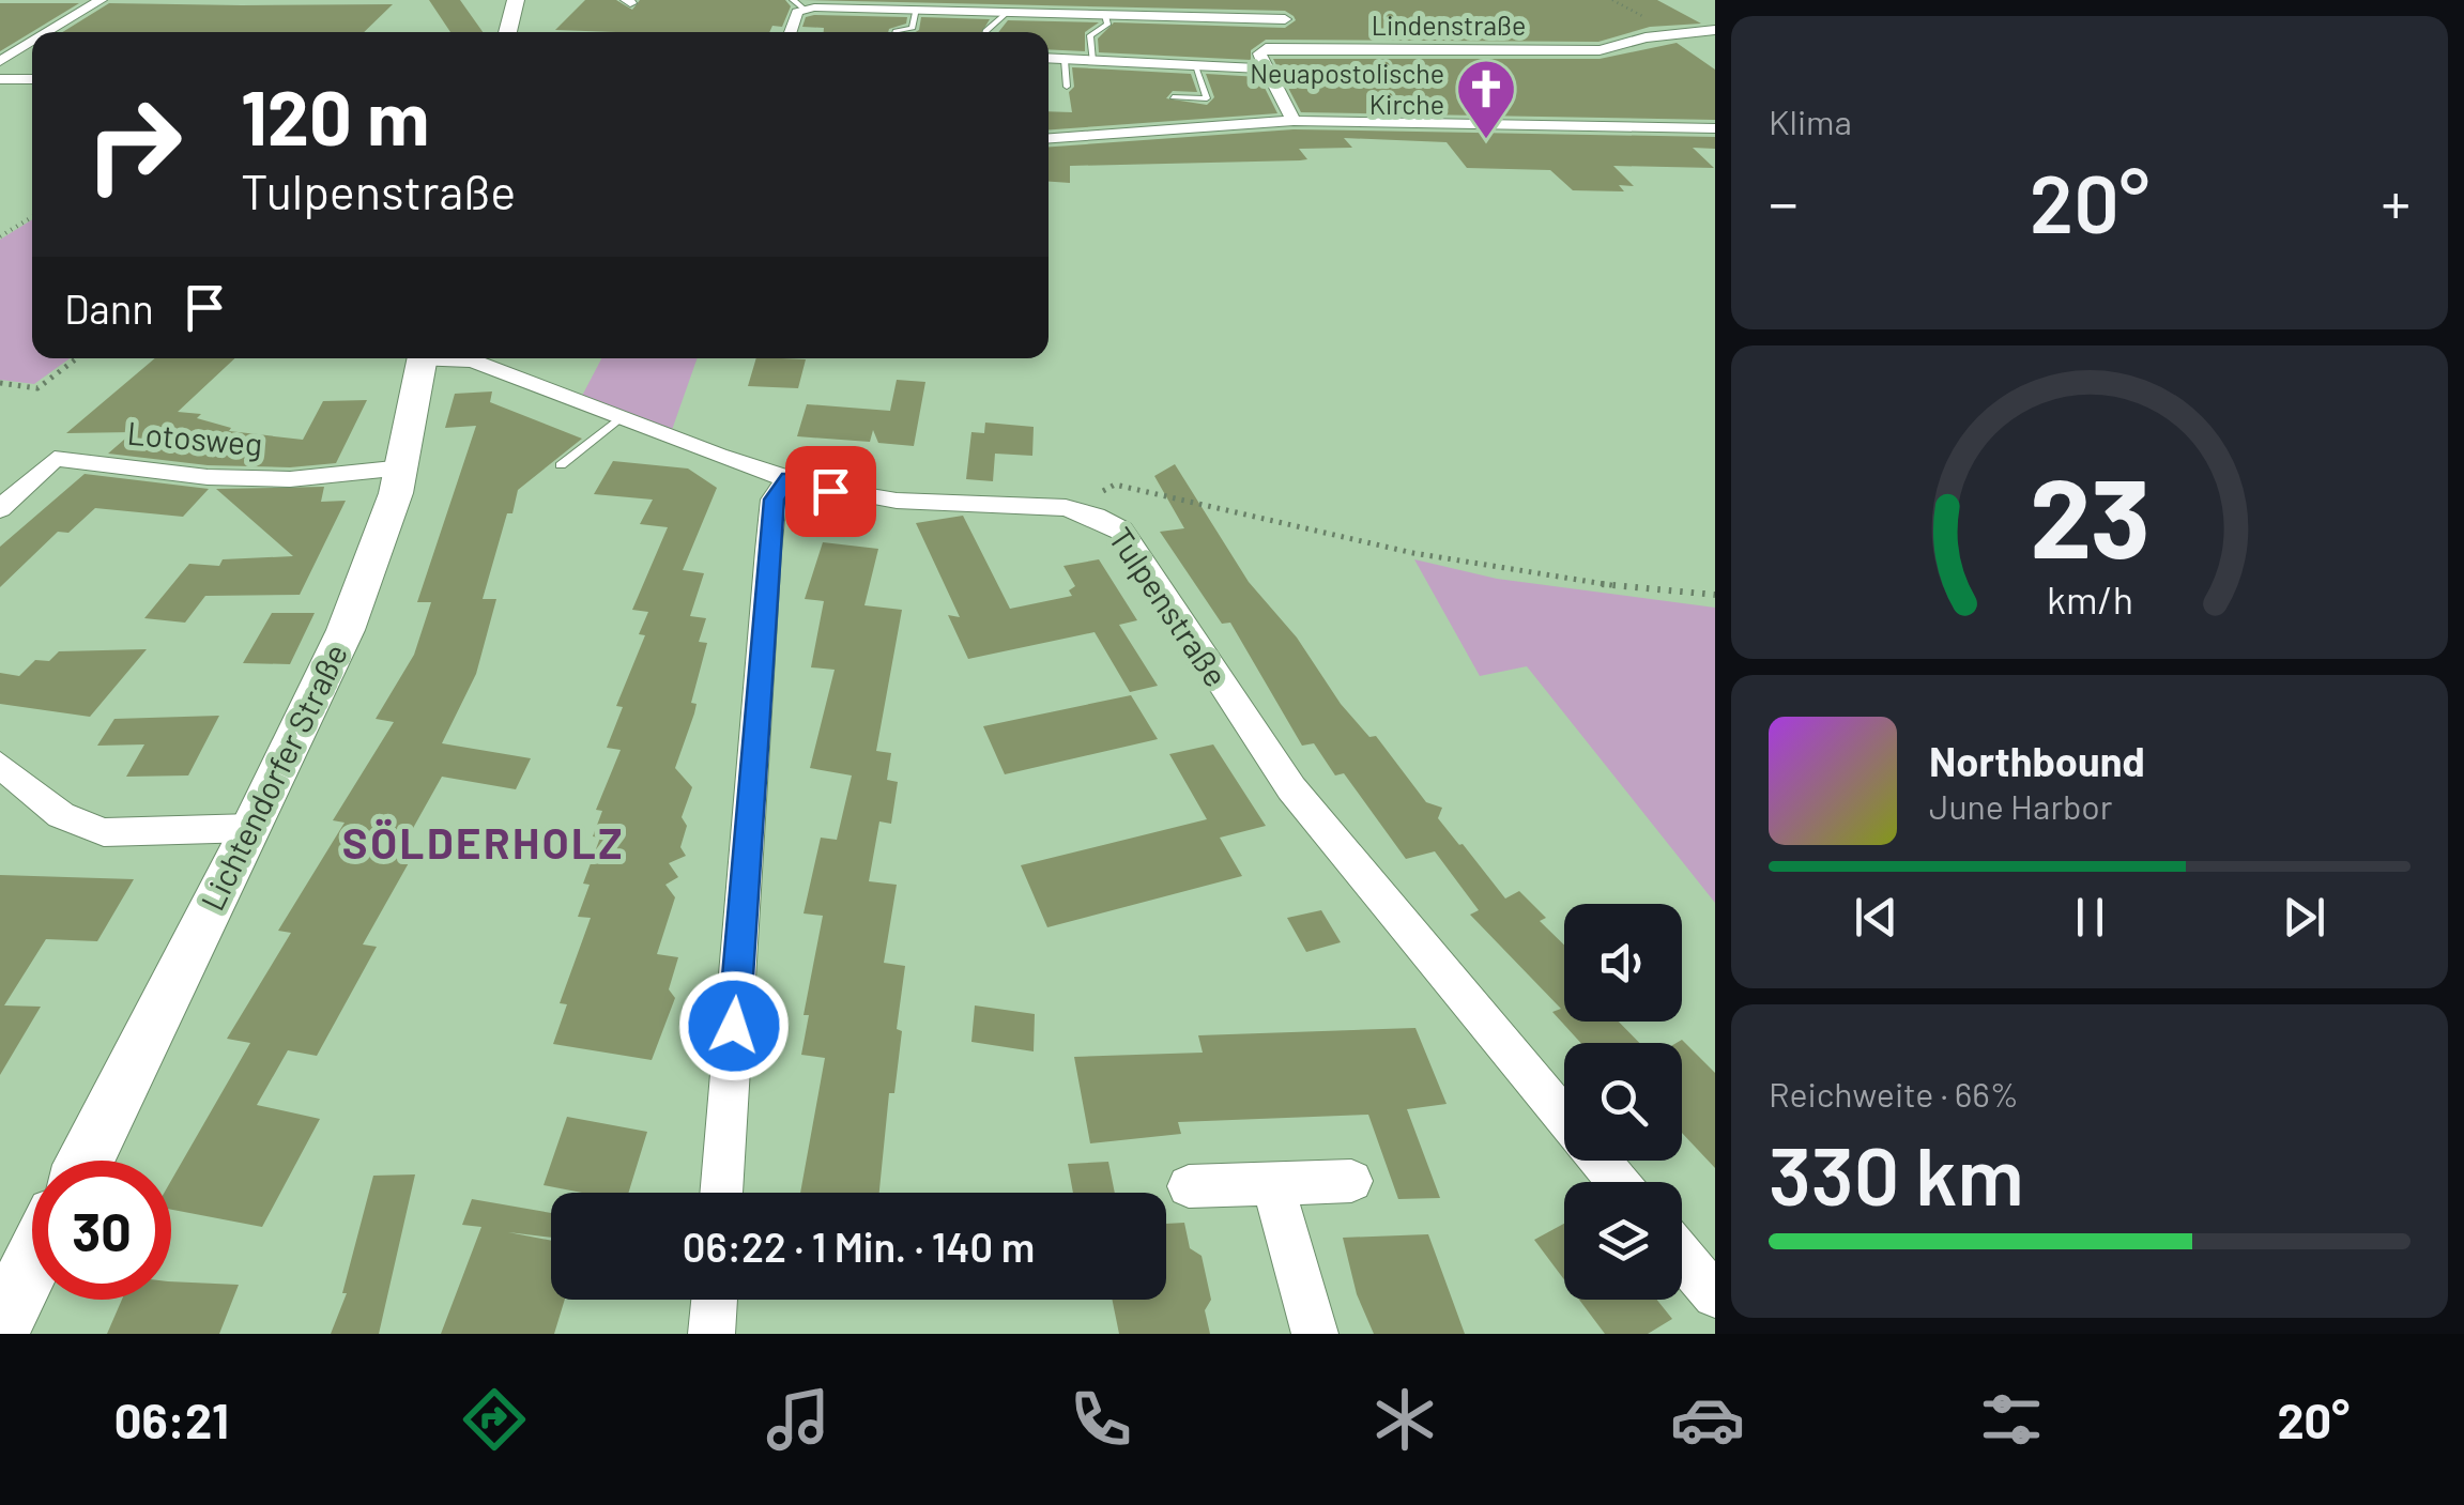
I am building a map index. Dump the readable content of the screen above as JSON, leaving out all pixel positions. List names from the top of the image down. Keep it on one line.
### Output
{"streets":{"main road":["Lichtendorfer Straße"],"street":["Lindenstraße","Lotosweg","Tulpenstraße"]},"crossings":[["Lotosweg","Lichtendorfer Straße"]],"districts":["SÖLDERHOLZ"],"places":{"church":["Neuapostolische Kirche"]},"page":{"tile":["Klima",["Reichweite · 66%","330 km"]],"turn":["120 m","Tulpenstraße"],"heat":["−","20°","+"],"then":"Dann","song":["Northbound","June Harbor"],"limit":"30","trip":"06:22 · 1 Min. · 140 m","tabs":["06:21","20°"],"gauge":["23","km/h"]}}
